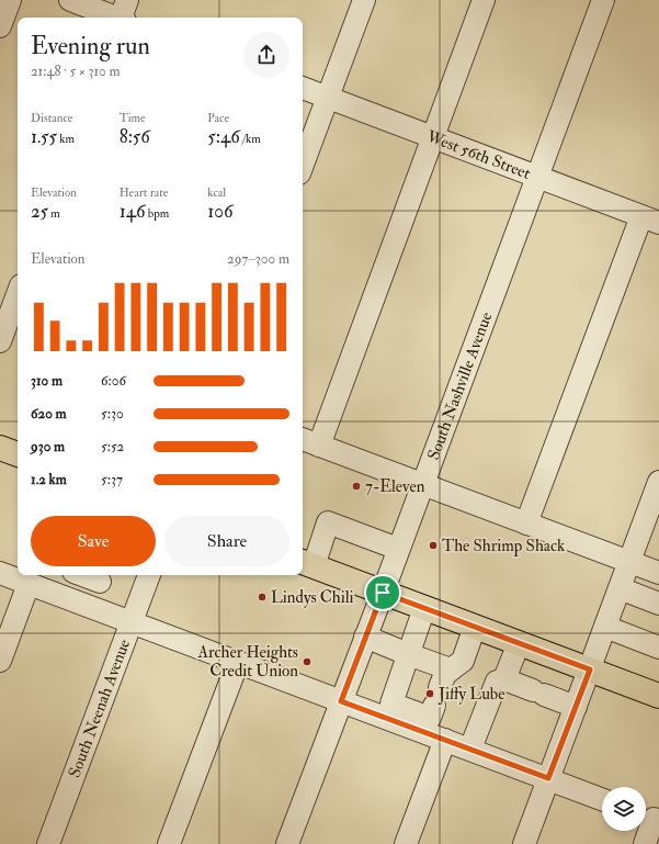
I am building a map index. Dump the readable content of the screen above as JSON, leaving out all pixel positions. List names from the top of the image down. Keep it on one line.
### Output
{"streets":{"street":["West 56th Street","South Nashville Avenue","South Neenah Avenue"]},"crossings":[["West 56th Street","South Nashville Avenue"]],"places":["7-Eleven","The Shrimp Shack","Lindys Chili","Archer Heights Credit Union","Jiffy Lube"],"page":{"heading":["Evening run","21:48 · 5 × 310 m"],"stats":[["Distance","1.55 km"],["Time","8:56"],["Pace","5:46 /km"],["Elevation","25 m"],["Heart rate","146 bpm"],["kcal","106"]],"chart":["Elevation","297–300 m"],"list":[{"name":"310 m","note":"6:06"},{"name":"620 m","note":"5:30"},{"name":"930 m","note":"5:52"},{"name":"1.2 km","note":"5:37"}],"buttons":["Save","Share"]}}
